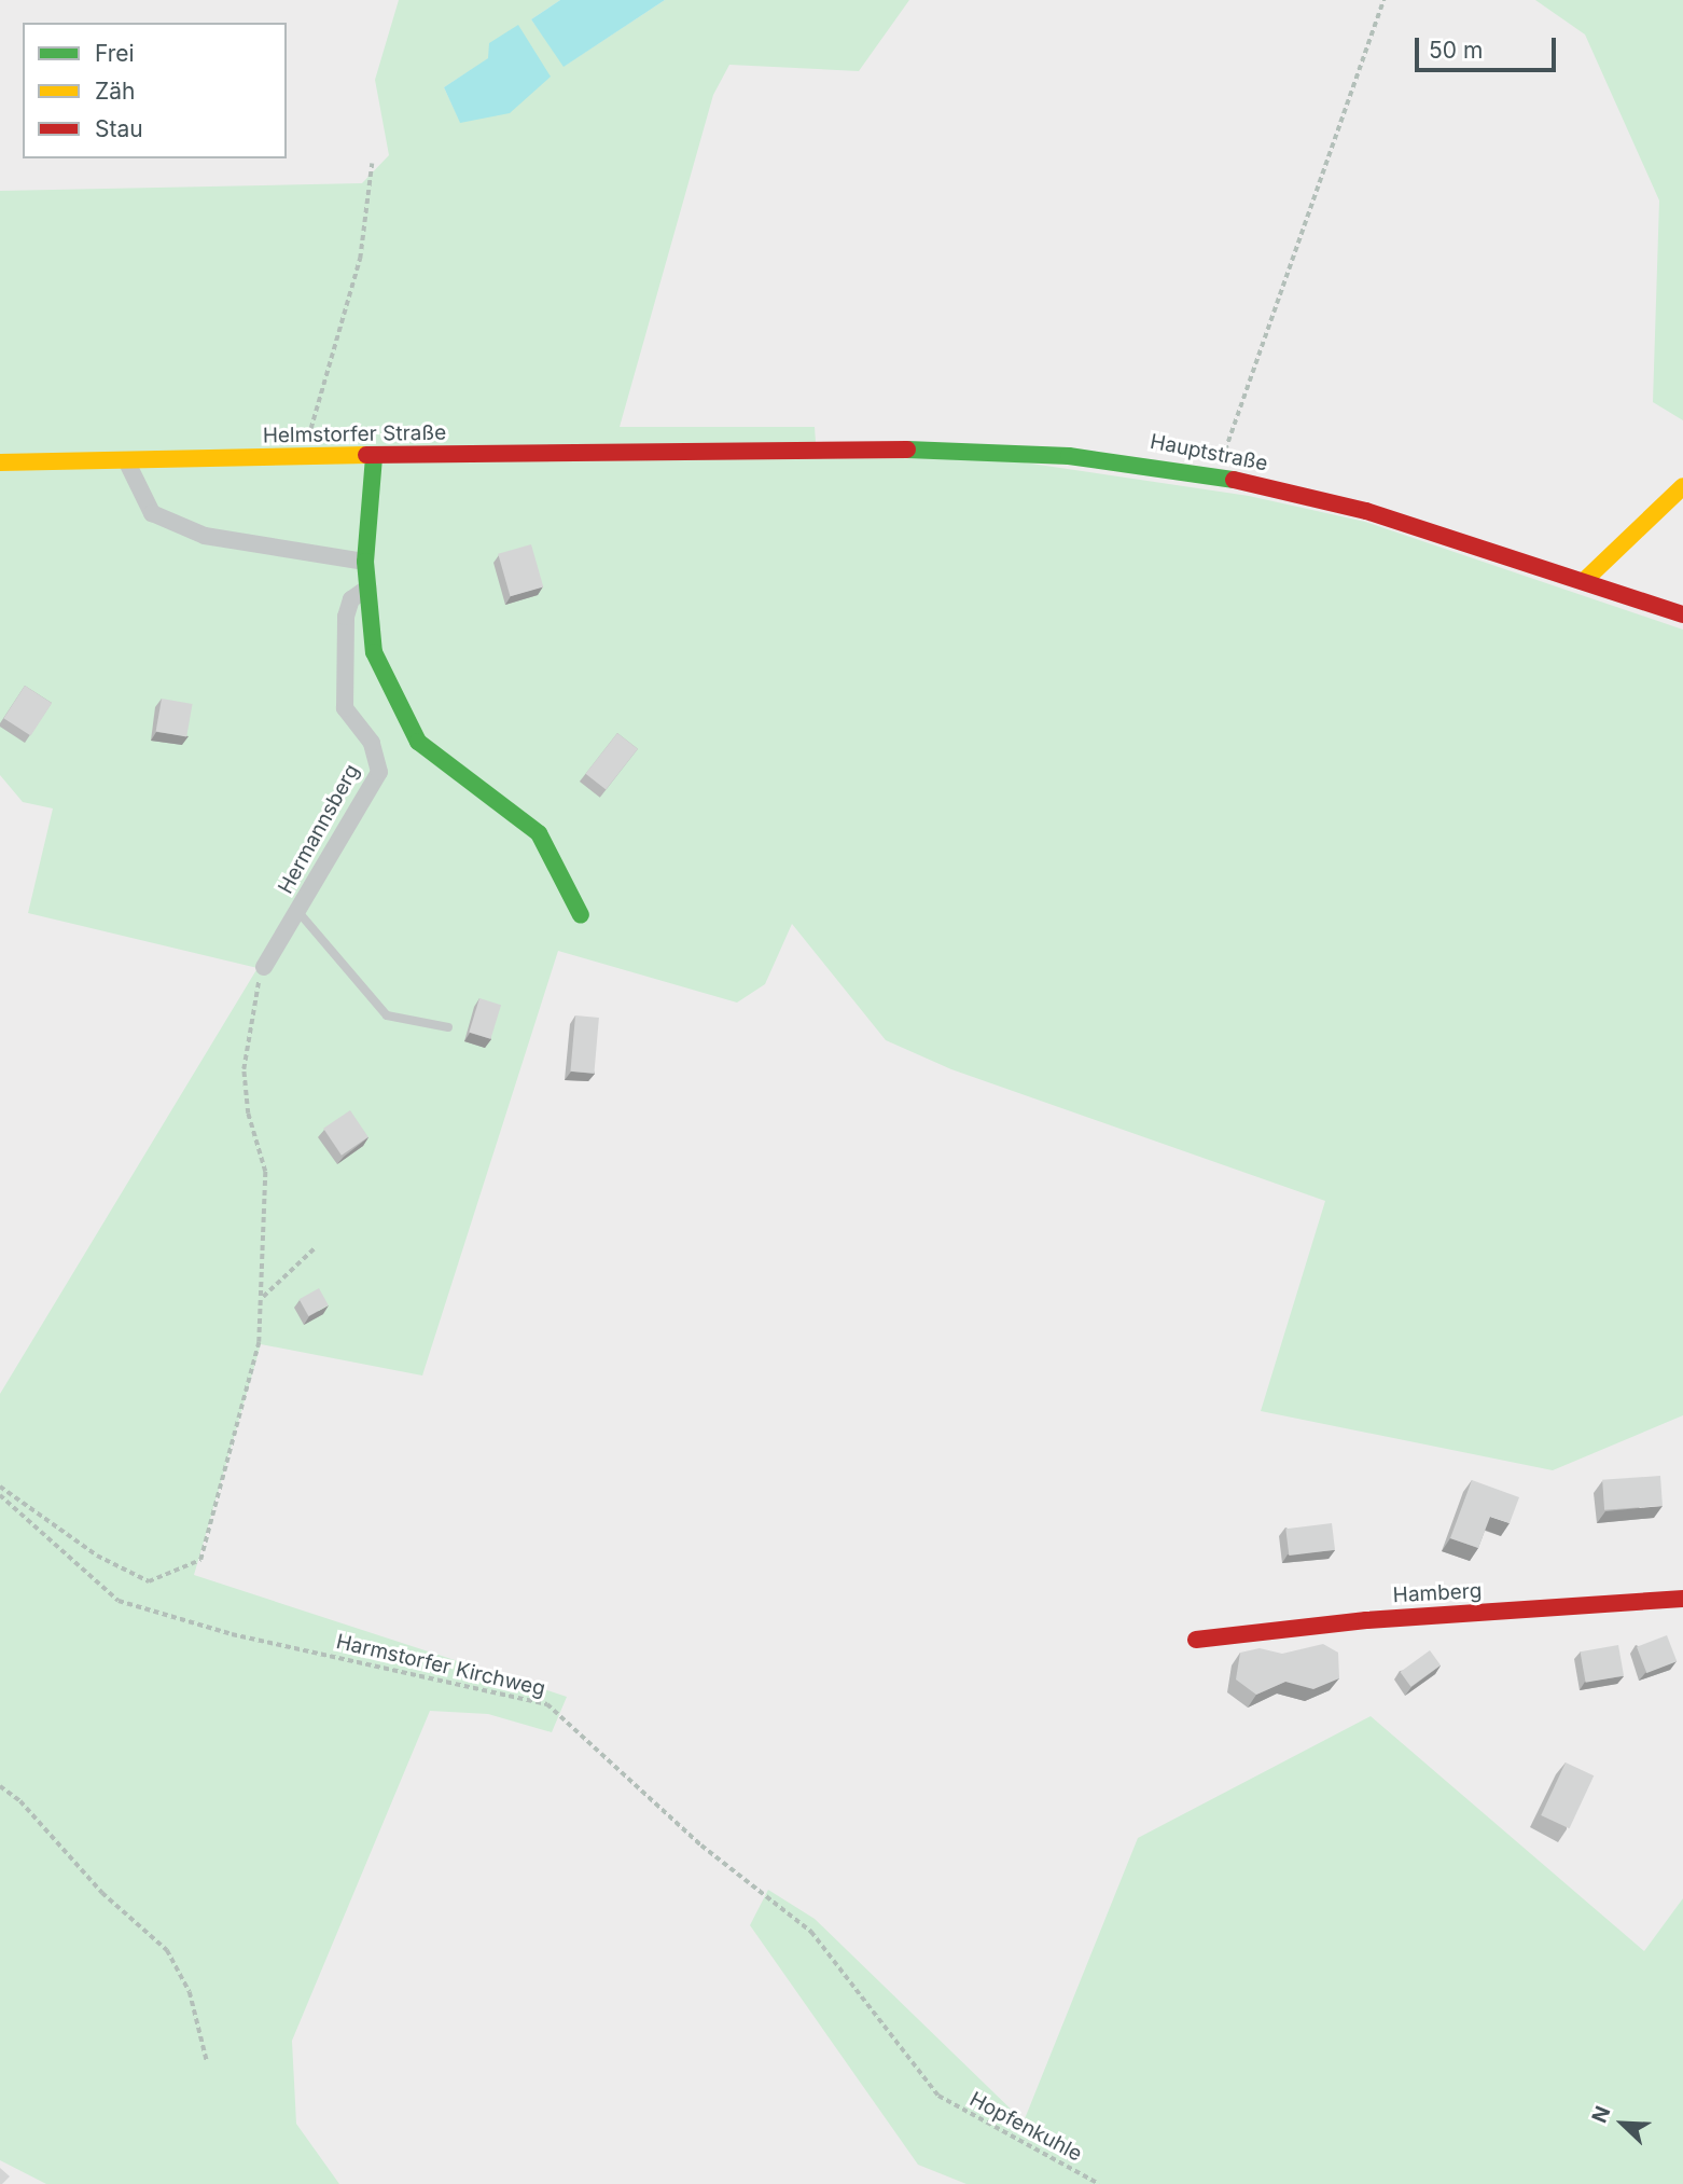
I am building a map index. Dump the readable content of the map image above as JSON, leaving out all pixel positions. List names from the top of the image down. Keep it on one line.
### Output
{"streets":{"main road":["Helmstorfer Straße","Hauptstraße","Hamberg"],"street":["Hermannsberg"],"path":["Harmstorfer Kirchweg","Hopfenkuhle"]},"crossings":[["Helmstorfer Straße","Hauptstraße"],["Harmstorfer Kirchweg","Hopfenkuhle"]],"legend":["Frei","Zäh","Stau"],"scale_bar":"50 m","north":"top left"}
